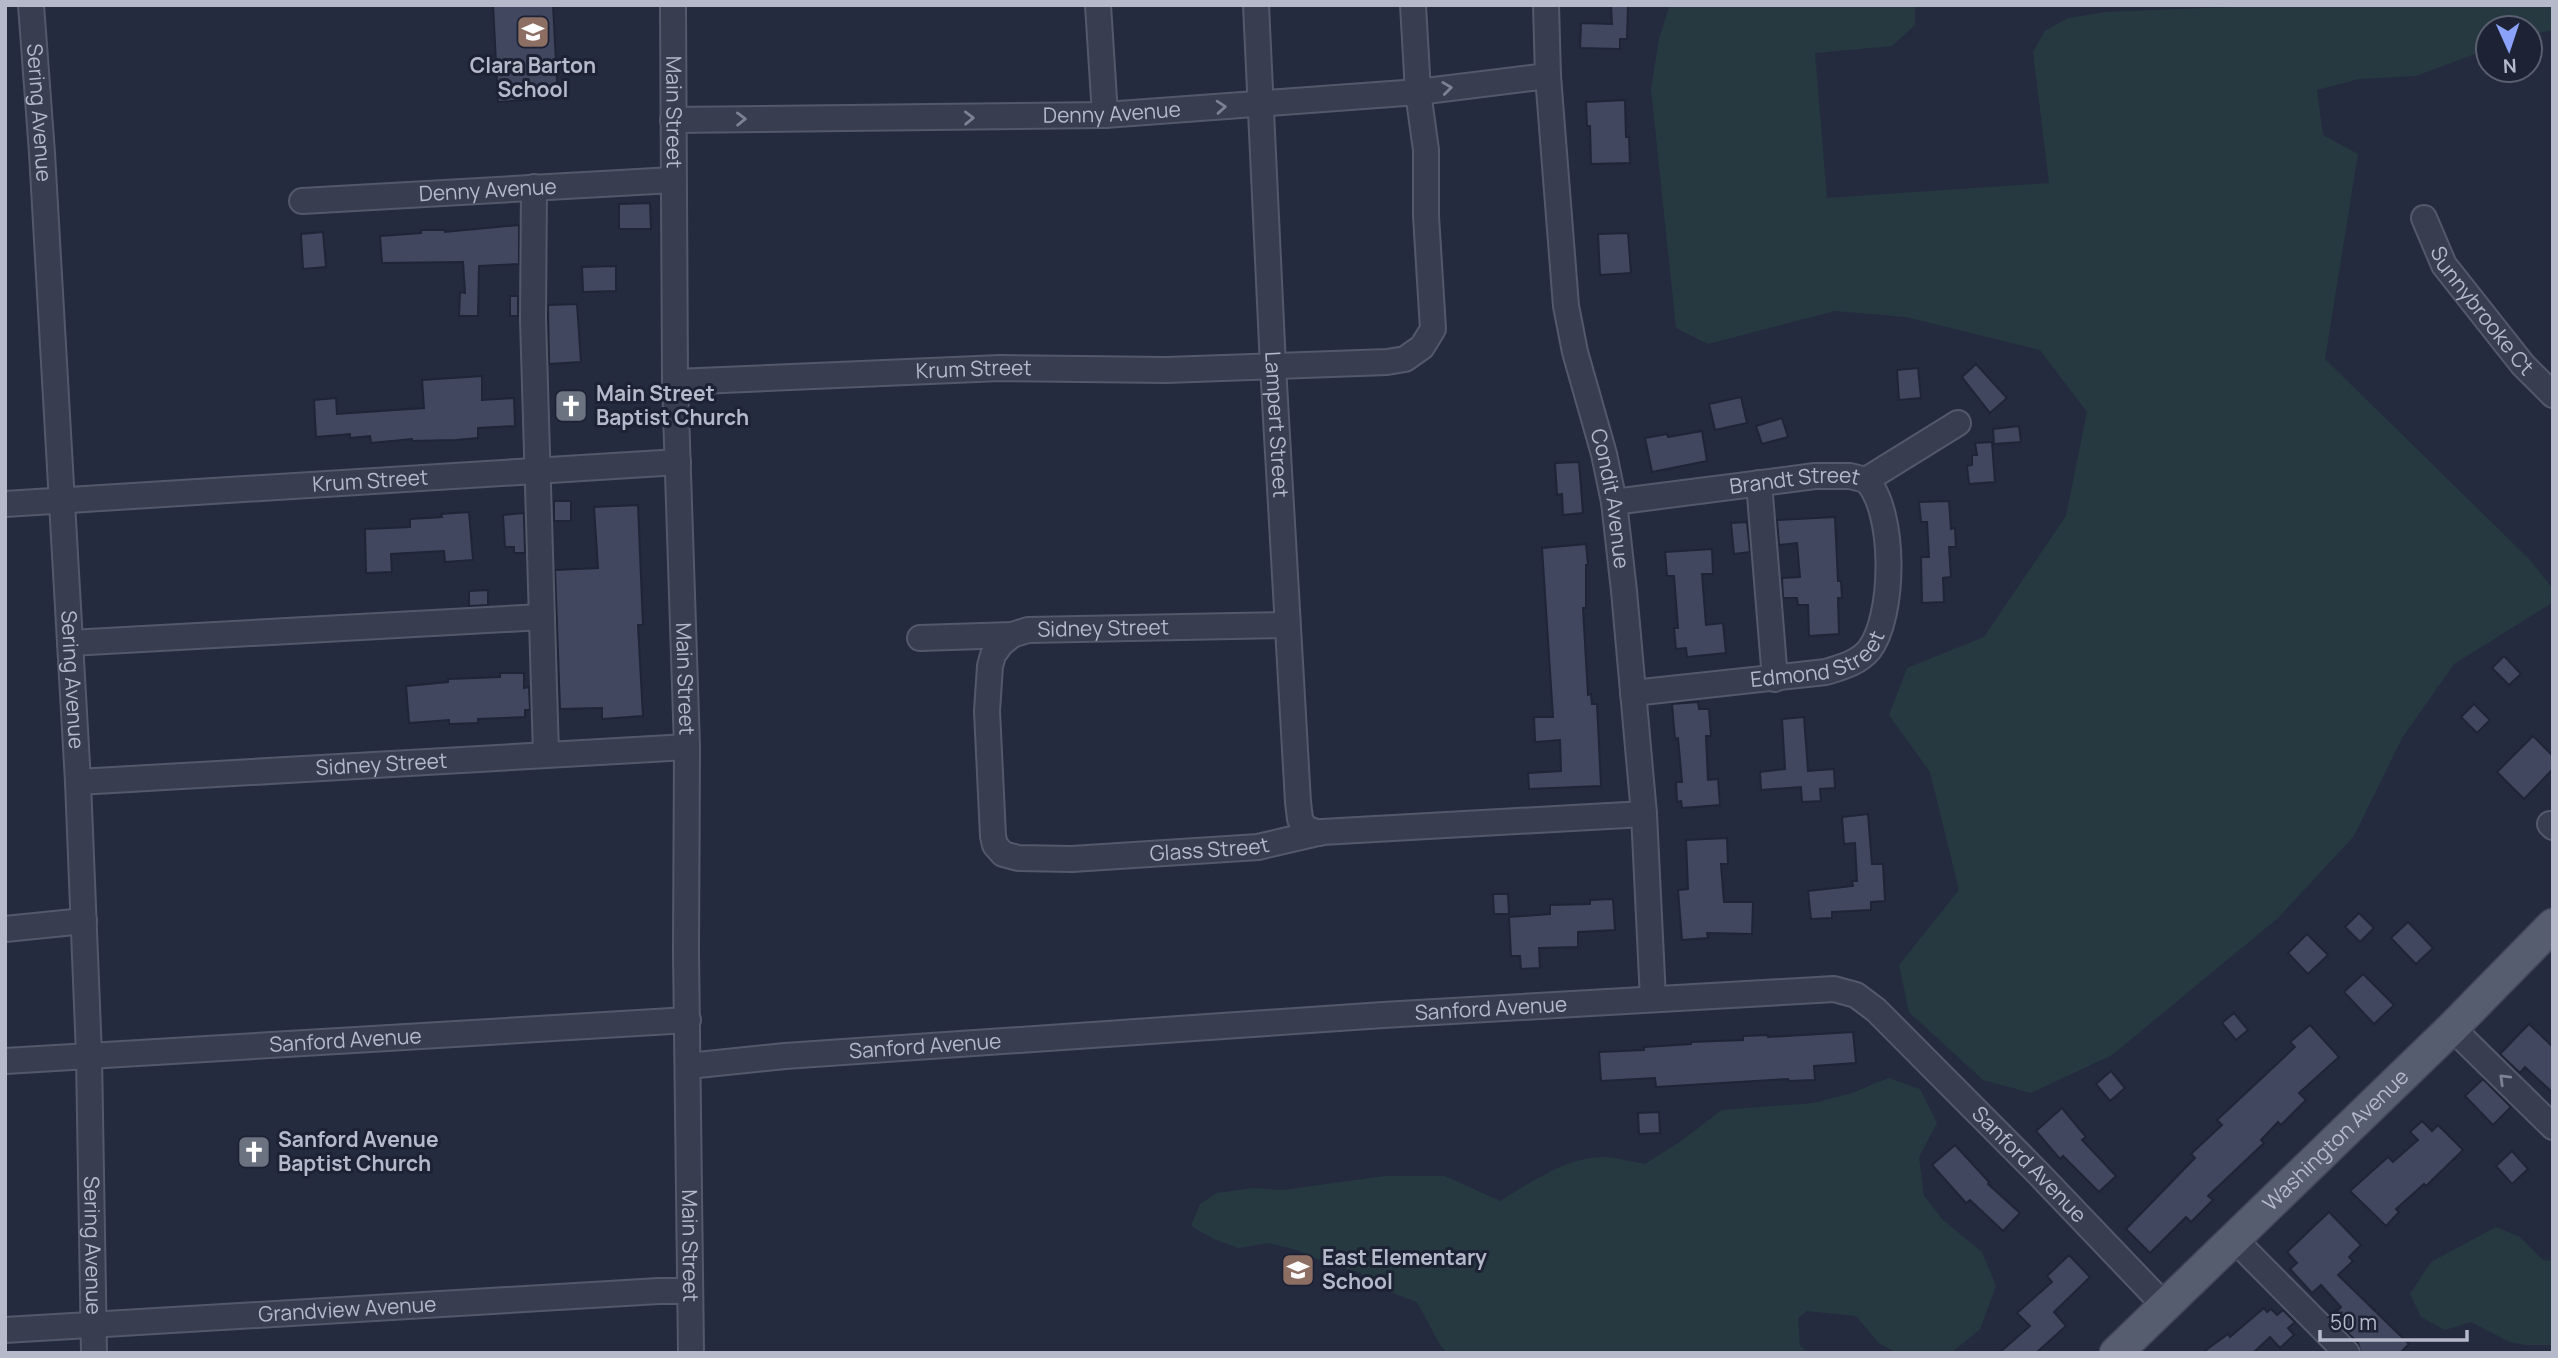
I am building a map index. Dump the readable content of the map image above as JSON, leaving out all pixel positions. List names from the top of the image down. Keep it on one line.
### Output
{"streets":{"main road":["Washington Avenue"],"street":["Main Street","Sering Avenue","Denny Avenue","Sunnybrooke Ct","Krum Street","Lampert Street","Brandt Street","Condit Avenue","Sidney Street","Edmond Street","Glass Street","Sanford Avenue","Grandview Avenue"]},"crossings":[["Main Street","Denny Avenue"],["Main Street","Krum Street"],["Main Street","Sidney Street"],["Main Street","Sanford Avenue"],["Main Street","Grandview Avenue"],["Sering Avenue","Krum Street"],["Sering Avenue","Sidney Street"],["Sering Avenue","Sanford Avenue"],["Sering Avenue","Grandview Avenue"],["Denny Avenue","Krum Street"],["Denny Avenue","Lampert Street"],["Denny Avenue","Condit Avenue"],["Krum Street","Lampert Street"],["Lampert Street","Sidney Street"],["Lampert Street","Glass Street"],["Brandt Street","Condit Avenue"],["Brandt Street","Edmond Street"],["Condit Avenue","Edmond Street"],["Condit Avenue","Glass Street"],["Condit Avenue","Sanford Avenue"],["Sidney Street","Glass Street"],["Sanford Avenue","Washington Avenue"]],"one_way":["Denny Avenue"],"places":{"school or university":["Clara Barton School","East Elementary School"],"church":["Main Street Baptist Church","Sanford Avenue Baptist Church"]},"scale_bar":"50 m","north":"bottom"}
